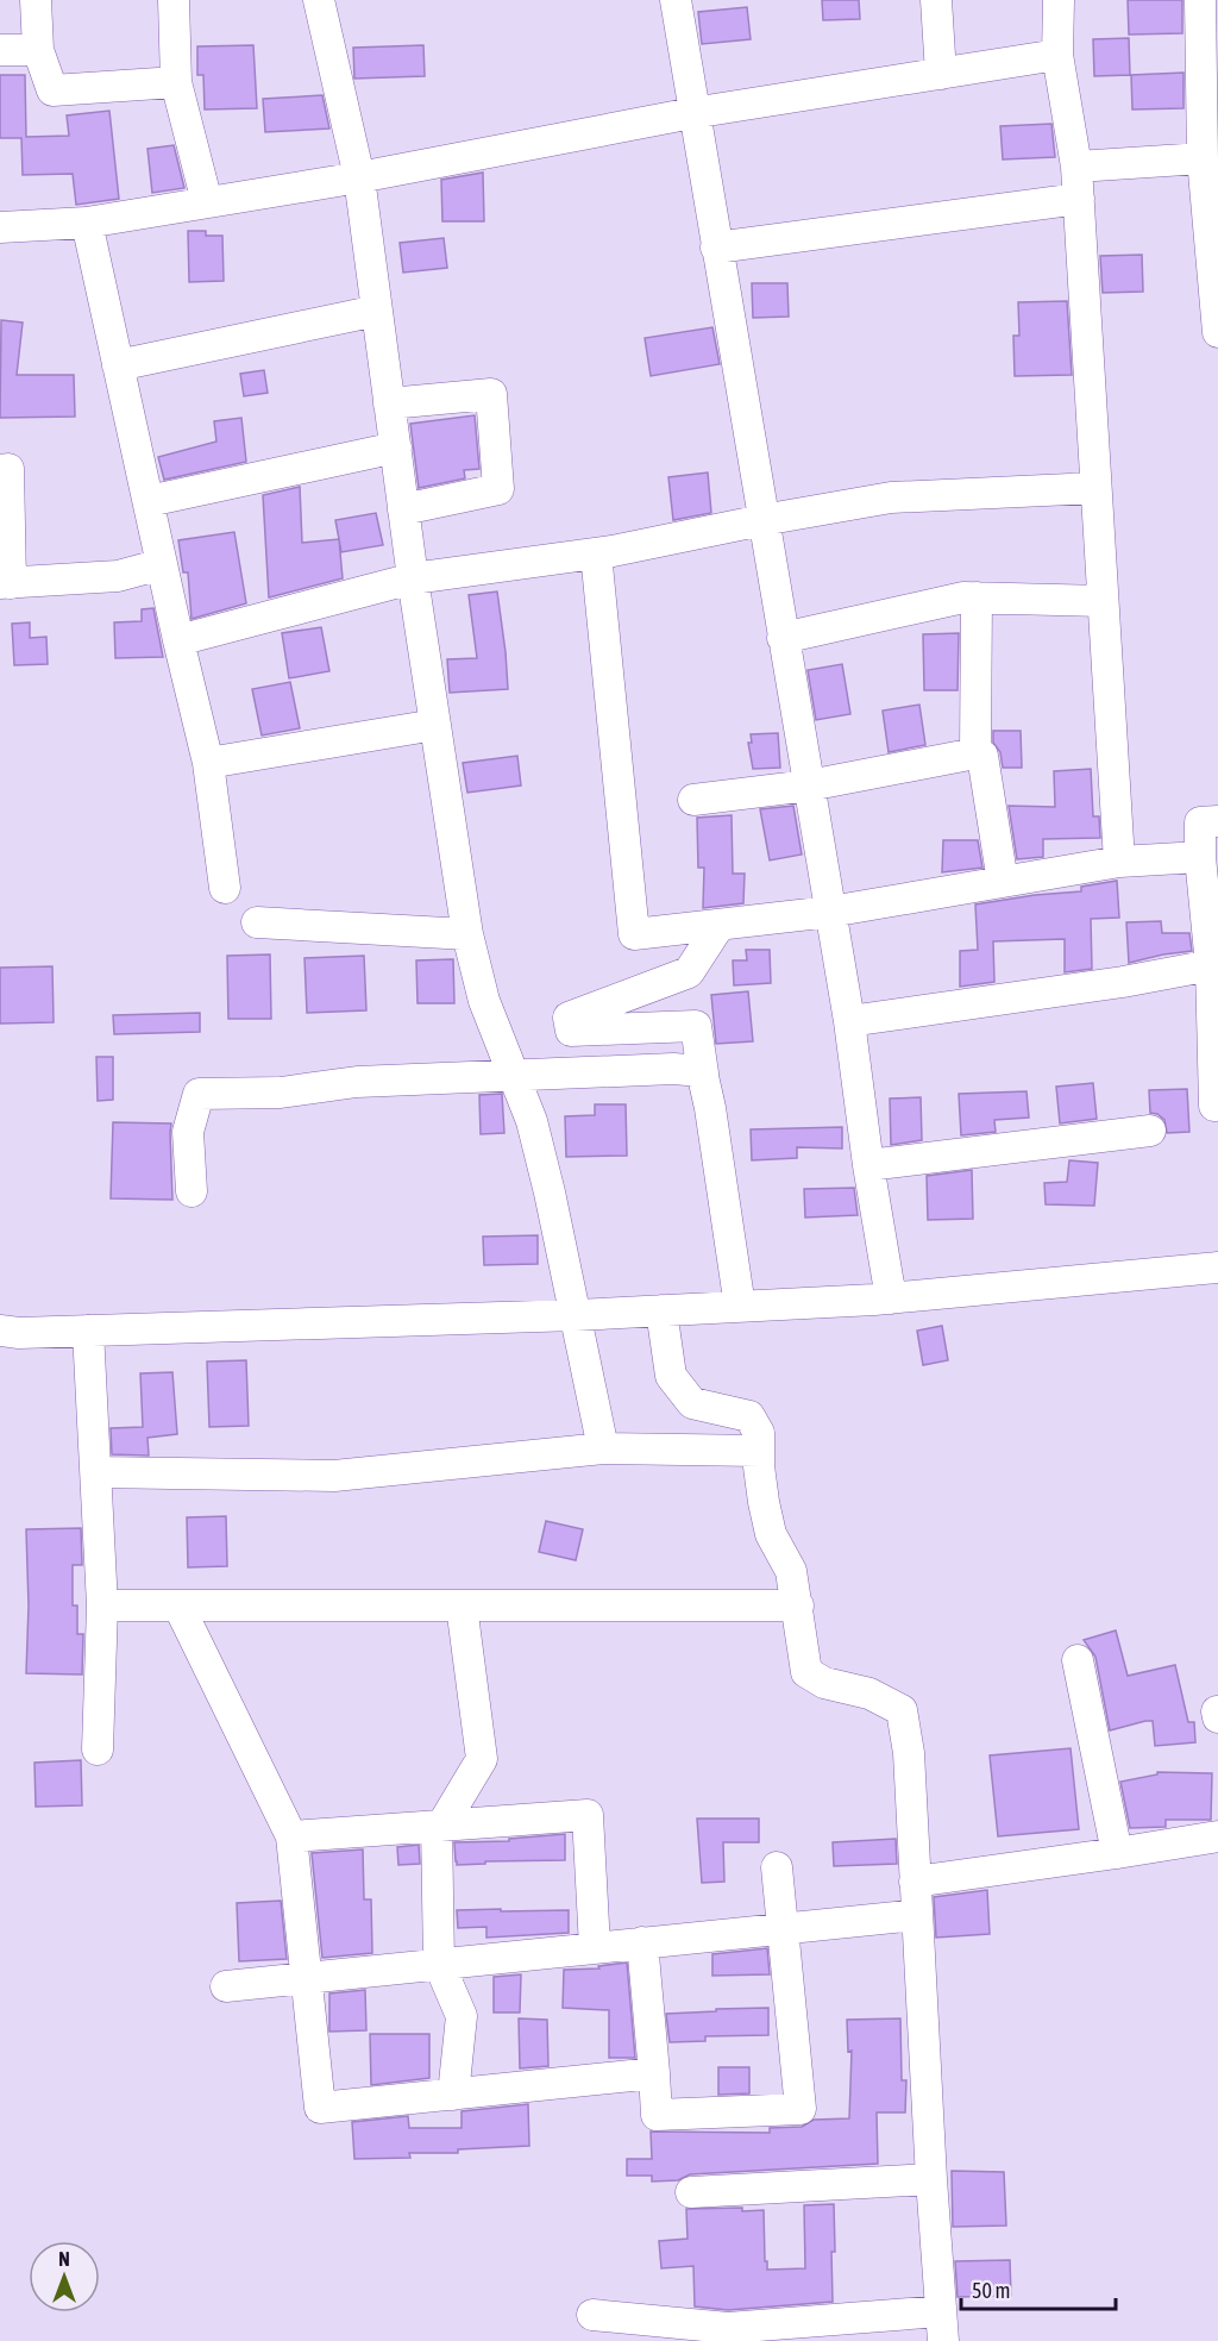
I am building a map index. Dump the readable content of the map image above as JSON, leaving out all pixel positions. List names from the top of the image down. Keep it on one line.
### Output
{"scale_bar":"50 m","north":"top"}
